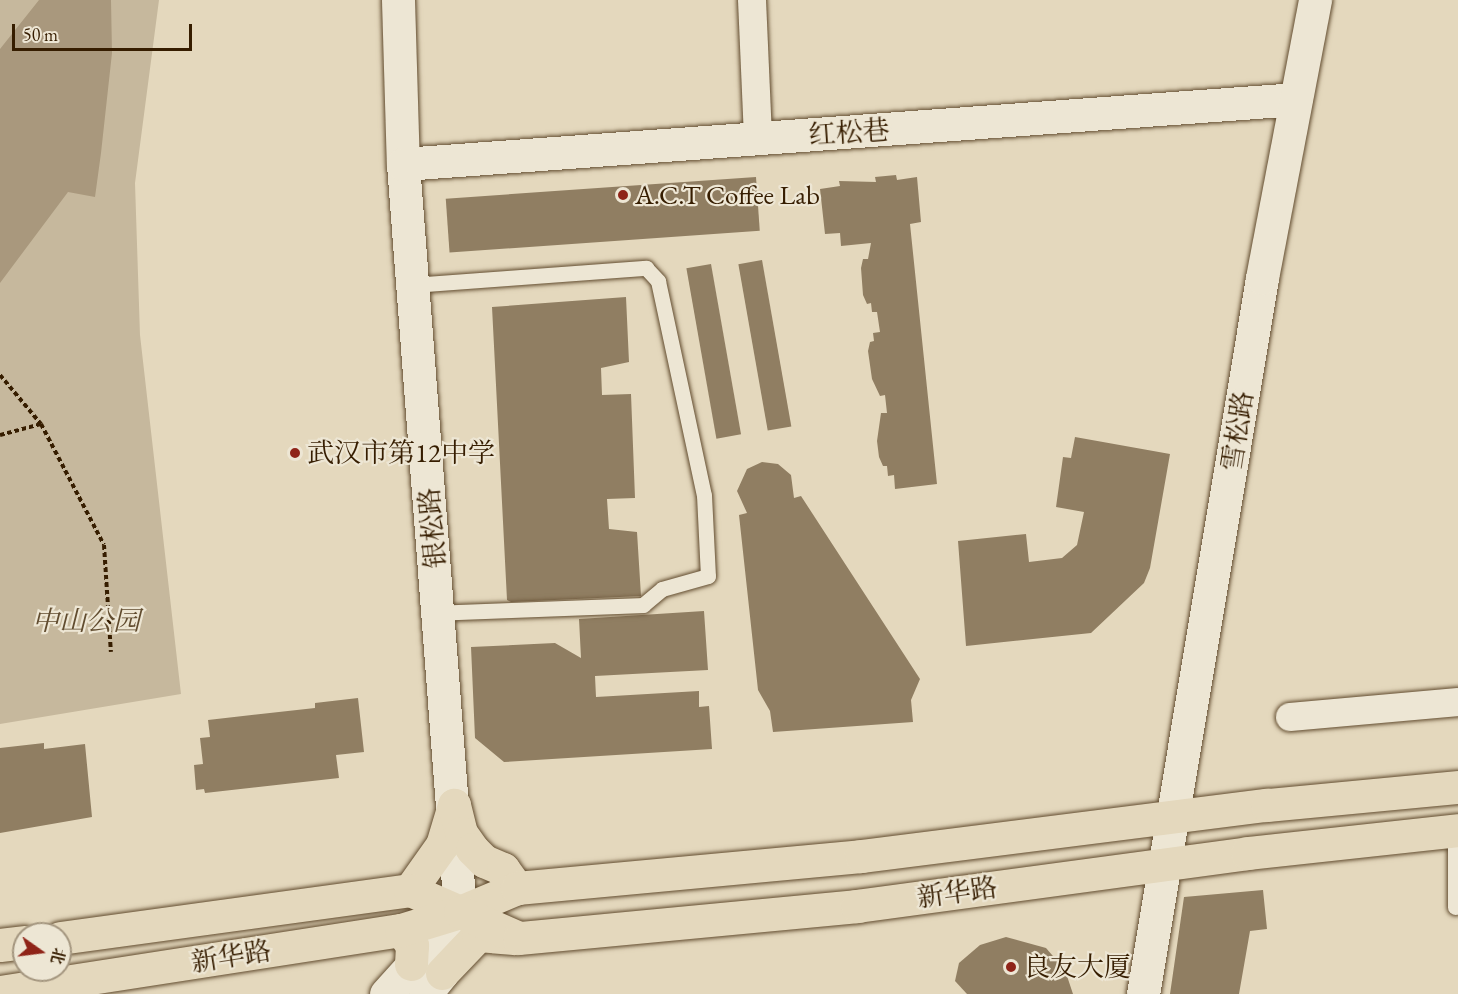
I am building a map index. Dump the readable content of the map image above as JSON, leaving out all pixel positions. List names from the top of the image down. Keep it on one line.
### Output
{"streets":{"main road":["新华路"],"street":["红松巷","雪松路","银松路"]},"crossings":[["红松巷","雪松路"],["红松巷","银松路"],["雪松路","新华路"],["银松路","新华路"]],"parks":["中山公园"],"places":["A.C.T Coffee Lab","武汉市第12中学","良友大厦"],"scale_bar":"50 m","north":"right"}
